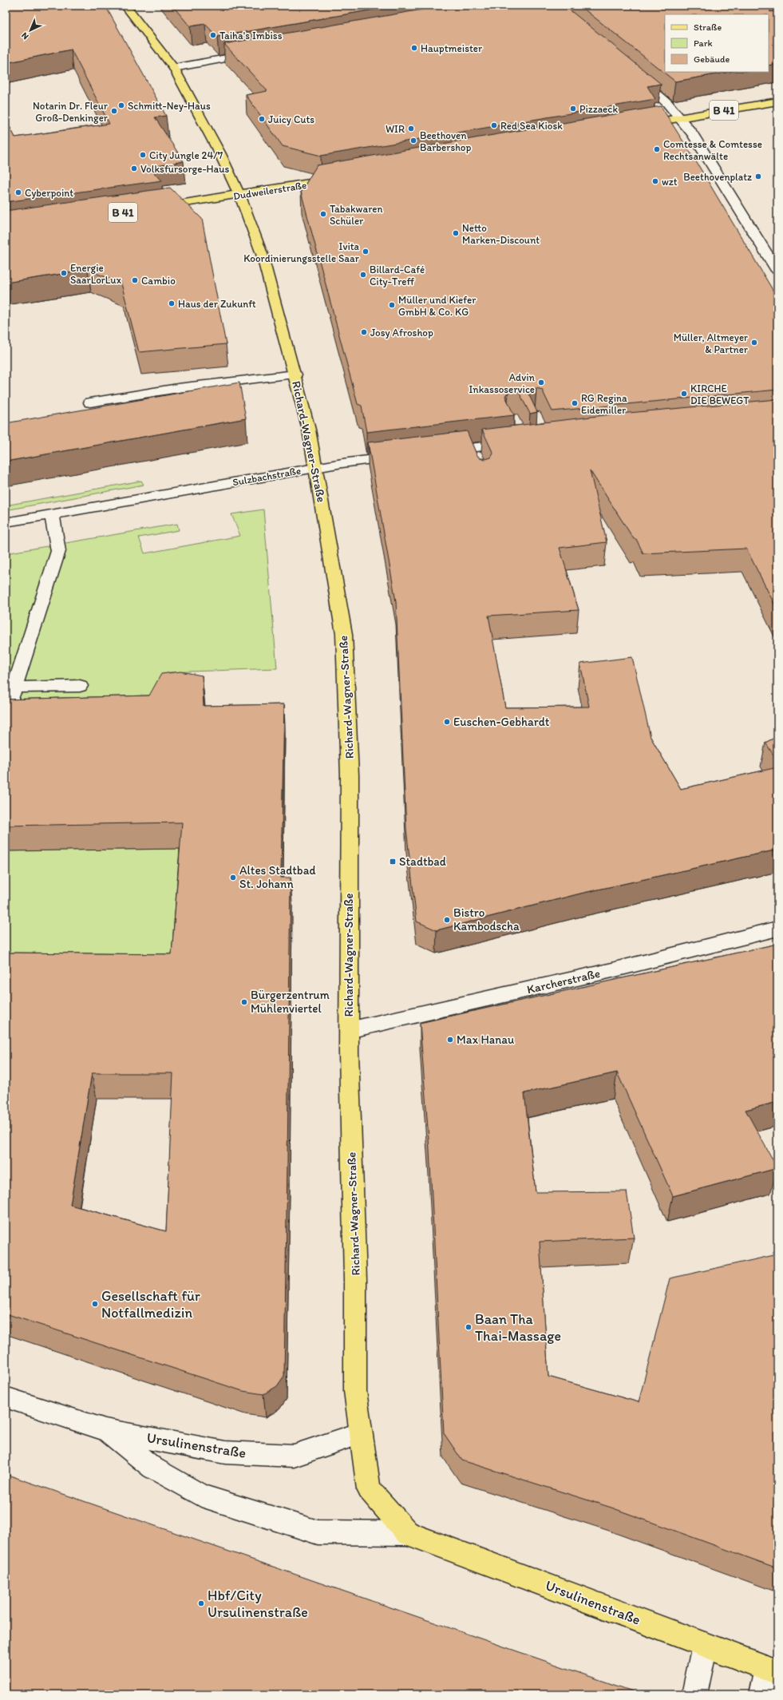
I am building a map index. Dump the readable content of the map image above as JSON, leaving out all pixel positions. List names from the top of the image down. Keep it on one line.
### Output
{"streets":{"main road":["B 41","Dudweilerstraße","Richard-Wagner-Straße","Ursulinenstraße"],"street":["Sulzbachstraße","Karcherstraße"]},"crossings":[["Dudweilerstraße","Richard-Wagner-Straße"],["Richard-Wagner-Straße","Sulzbachstraße"],["Richard-Wagner-Straße","Karcherstraße"],["Richard-Wagner-Straße","Ursulinenstraße"]],"places":{"other":["Taiha's Imbiss","Hauptmeister","Schmitt-Ney-Haus","Pizzaeck","Notarin Dr. Fleur Groß-Denkinger","Juicy Cuts","Red Sea Kiosk","WIR","Beethoven Barbershop","Comtesse & Comtesse Rechtsanwälte","City Jungle 24/7","Volksfürsorge-Haus","Beethovenplatz","wzt","Cyberpoint","Tabakwaren Schüler","Netto Marken-Discount","Ivita Koordinierungsstelle Saar","Energie SaarLorLux","Billard-Café City-Treff","Cambio","Haus der Zukunft","Müller und Kiefer GmbH & Co. KG","Josy Afroshop","Müller, Altmeyer & Partner","Advin Inkassoservice","KIRCHE DIE BEWEGT","RG Regina Eidemiller","Euschen-Gebhardt","Altes Stadtbad St. Johann","Bistro Kambodscha","Bürgerzentrum Mühlenviertel","Max Hanau","Gesellschaft für Notfallmedizin","Baan Tha Thai-Massage","Hbf/City Ursulinenstraße"],"transit":["Stadtbad"]},"legend":["Straße","Park","Gebäude"],"north":"bottom left"}
